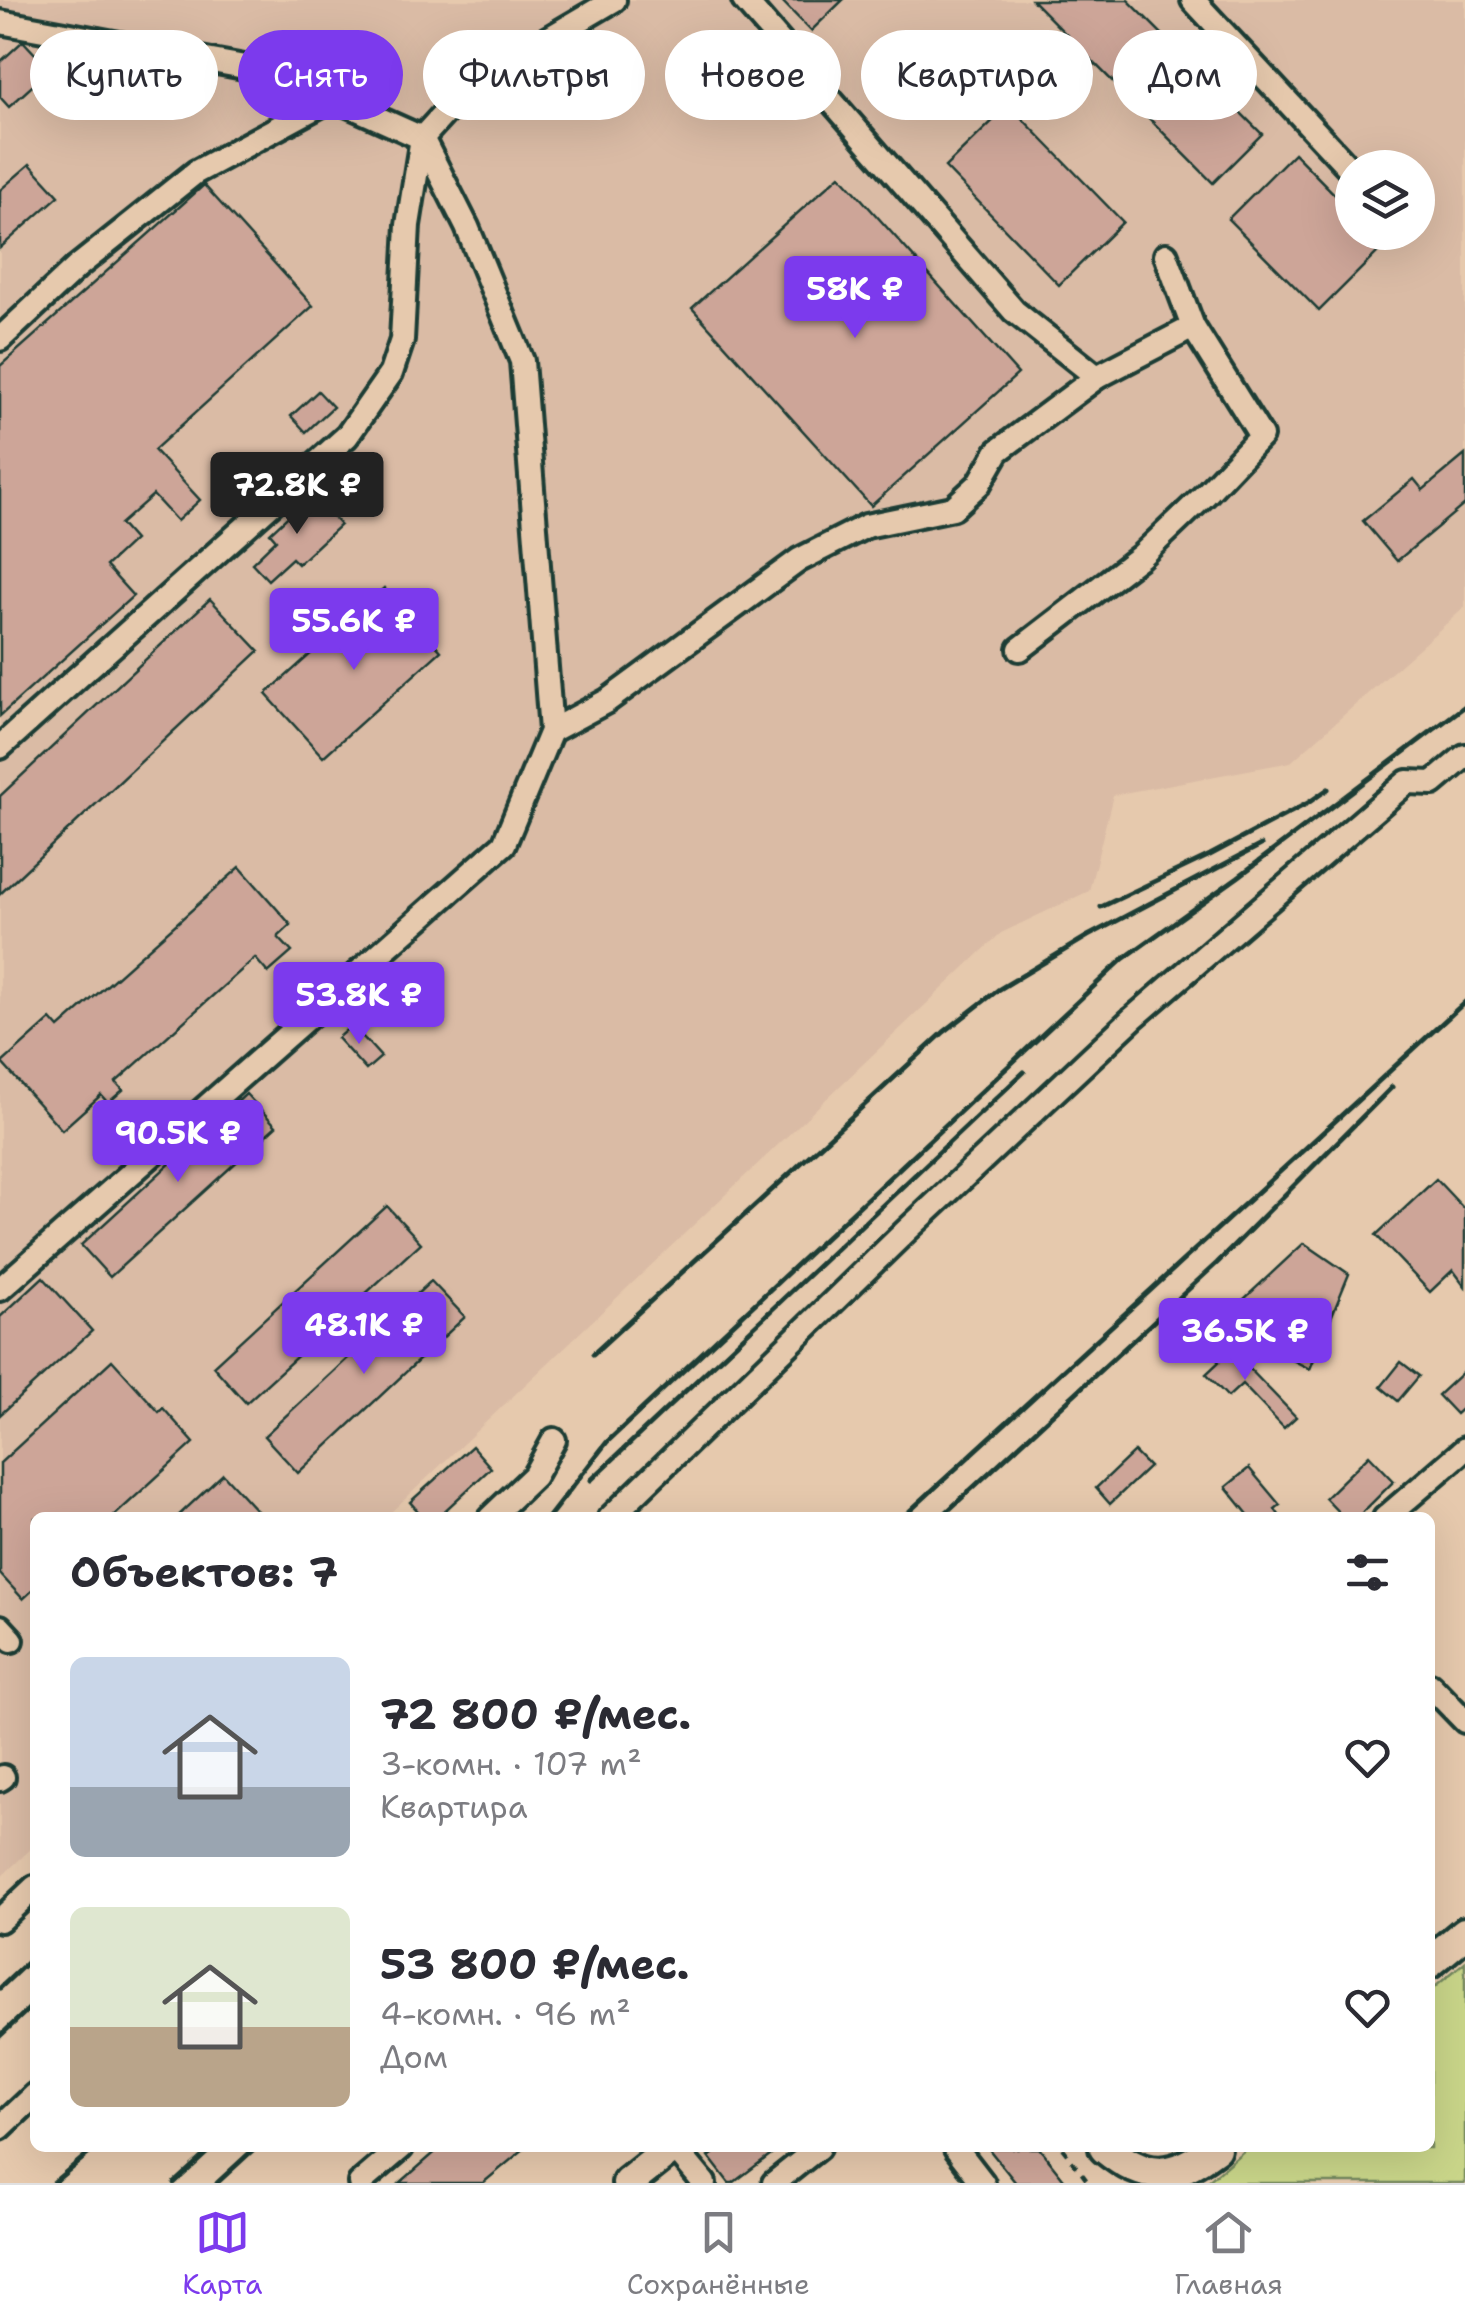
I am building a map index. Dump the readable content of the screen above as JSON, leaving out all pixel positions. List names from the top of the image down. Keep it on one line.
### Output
{"page":{"chip":["Купить","Снять","Фильтры","Новое","Квартира","Дом"],"price":["58K ₽","72.8K ₽","55.6K ₽","53.8K ₽","90.5K ₽","48.1K ₽","36.5K ₽"],"heading":"Объектов: 7","list":[{"name":"72 800 ₽/мес.","note":"3-комн. · 107 m² · Квартира"},{"name":"53 800 ₽/мес.","note":"4-комн. · 96 m² · Дом"}],"tabs":["Карта","Сохранённые","Главная"]}}
